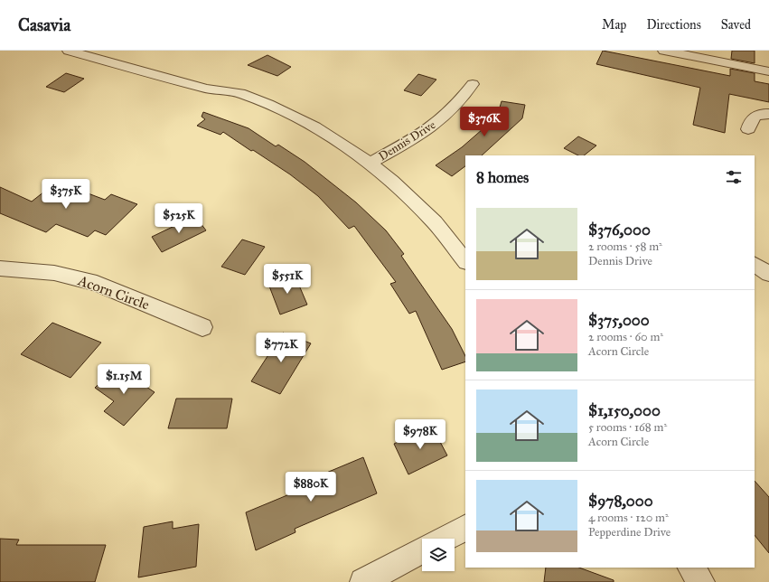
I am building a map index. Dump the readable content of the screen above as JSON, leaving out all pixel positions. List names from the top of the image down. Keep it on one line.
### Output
{"streets":{"street":["Dennis Drive","Acorn Circle"]},"page":{"header":"Casavia","nav":["Map","Directions","Saved"],"price":["$376K","$375K","$525K","$551K","$772K","$1.15M","$978K","$880K"],"heading":"8 homes","list":[{"name":"$376,000","note":"2 rooms · 58 m² · Dennis Drive"},{"name":"$375,000","note":"2 rooms · 60 m² · Acorn Circle"},{"name":"$1,150,000","note":"5 rooms · 168 m² · Acorn Circle"},{"name":"$978,000","note":"4 rooms · 120 m² · Pepperdine Drive"}]}}
